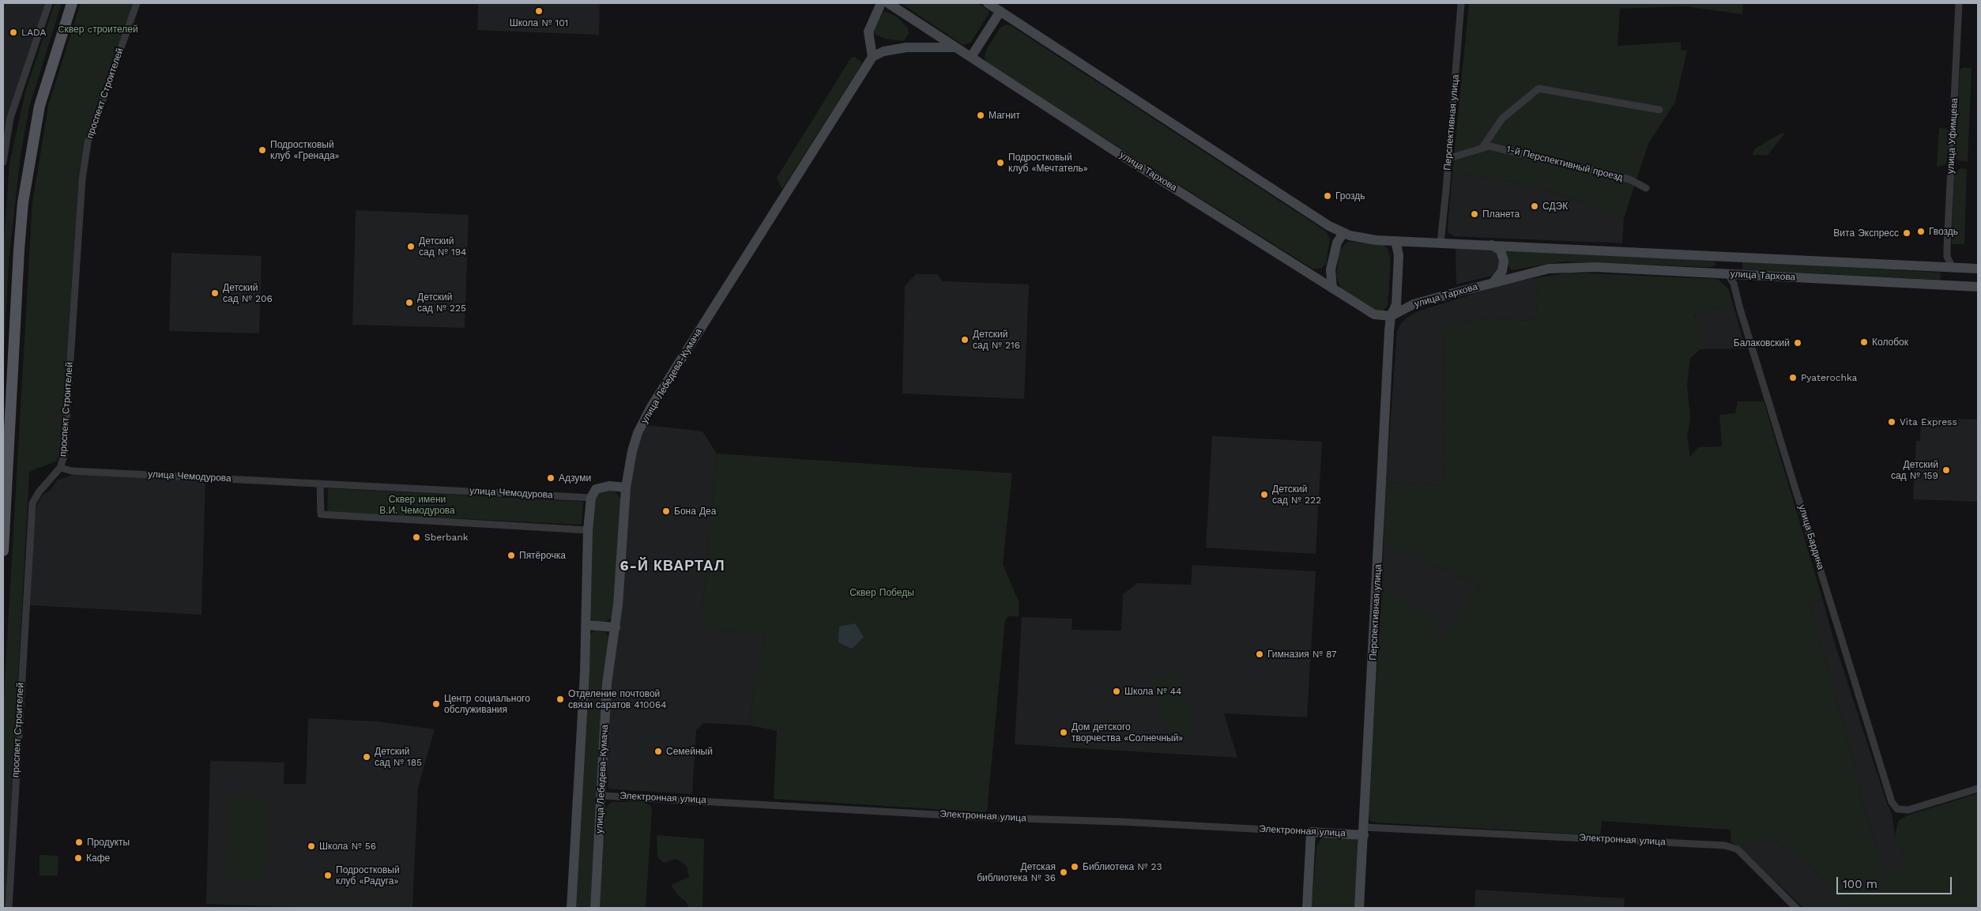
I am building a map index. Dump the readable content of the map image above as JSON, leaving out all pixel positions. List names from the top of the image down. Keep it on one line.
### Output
{"streets":{"main road":["Перспективная улица","улица Тархова","улица Лебедева-Кумача","Электронная улица"],"street":["проспект Строителей","улица Уфимцева","1-й Перспективный проезд","улица Чемодурова","улица Бардина"]},"crossings":[["проспект Строителей","улица Чемодурова"],["Перспективная улица","1-й Перспективный проезд"],["Перспективная улица","улица Тархова"],["Перспективная улица","Электронная улица"],["улица Уфимцева","улица Тархова"],["улица Тархова","улица Бардина"],["улица Лебедева-Кумача","Электронная улица"]],"districts":["6-Й КВАРТАЛ"],"parks":["Cквер cтроителей","Сквер имени В.И. Чемодурова","Сквер Победы"],"places":["Школа № 101","LADA","Магнит","Подростковый клуб «Гренада»","Подростковый клуб «Мечтатель»","Гроздь","СДЭК","Планета","Гвоздь","Вита Экспресс","Детский сад № 194","Детский сад № 206","Детский сад № 225","Детский сад № 216","Колобок","Балаковский","Pyaterochka","Vita Express","Детский сад № 159","Адзуми","Детский сад № 222","Бона Деа","Sberbank","Пятёрочка","Гимназия № 87","Школа № 44","Отделение почтовой связи саратов 410064","Центр социального обслуживания","Дом детского творчества «Солнечный»","Семейный","Детский сад № 185","Продукты","Школа № 56","Кафе","Библиотека № 23","Детская библиотека № 36","Подростковый клуб «Радуга»"],"scale_bar":"100 m"}
